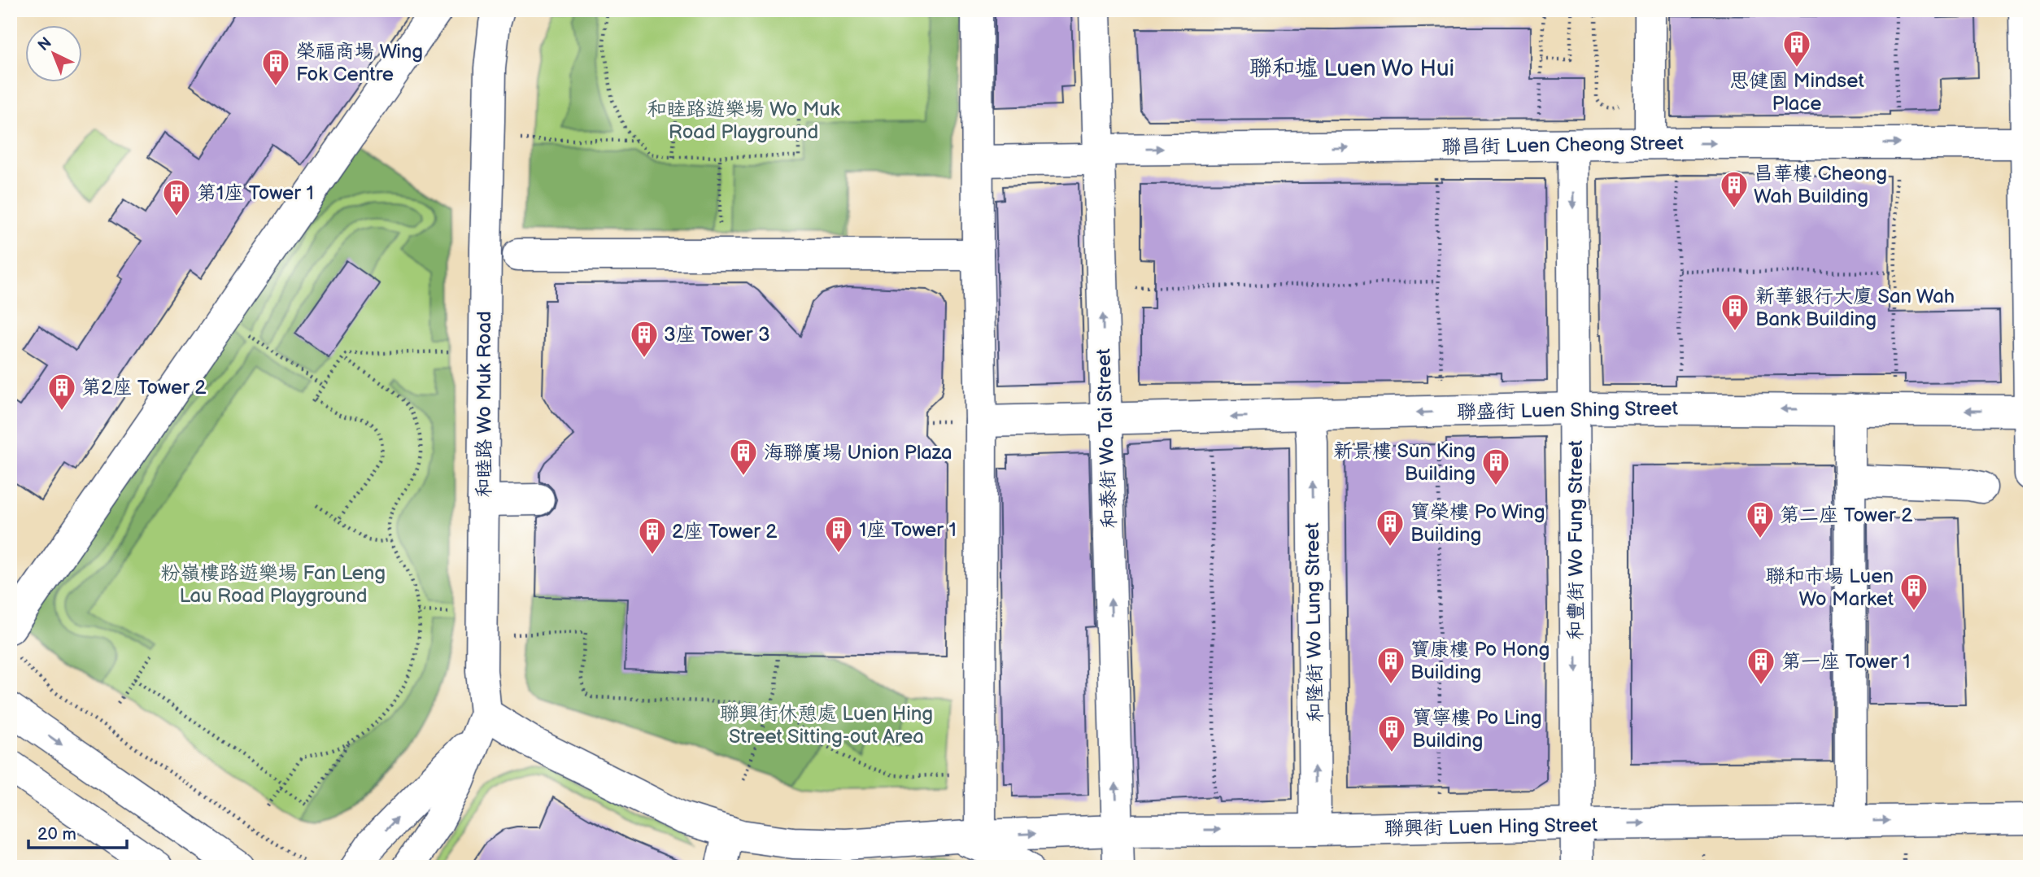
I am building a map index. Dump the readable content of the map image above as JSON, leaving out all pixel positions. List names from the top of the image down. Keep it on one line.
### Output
{"streets":{"street":["聯昌街 Luen Cheong Street","和睦路 Wo Muk Road","聯盛街 Luen Shing Street","和泰街 Wo Tai Street","和豐街 Wo Fung Street","和隆街 Wo Lung Street","聯興街 Luen Hing Street"]},"crossings":[["聯昌街 Luen Cheong Street","和泰街 Wo Tai Street"],["聯昌街 Luen Cheong Street","和豐街 Wo Fung Street"],["和睦路 Wo Muk Road","聯興街 Luen Hing Street"],["聯盛街 Luen Shing Street","和泰街 Wo Tai Street"],["聯盛街 Luen Shing Street","和豐街 Wo Fung Street"],["聯盛街 Luen Shing Street","和隆街 Wo Lung Street"],["和泰街 Wo Tai Street","聯興街 Luen Hing Street"],["和豐街 Wo Fung Street","聯興街 Luen Hing Street"],["和隆街 Wo Lung Street","聯興街 Luen Hing Street"]],"one_way":["聯昌街 Luen Cheong Street","聯盛街 Luen Shing Street","和隆街 Wo Lung Street","聯興街 Luen Hing Street"],"districts":["聯和墟 Luen Wo Hui"],"parks":["和睦路遊樂場 Wo Muk Road Playground","粉嶺樓路遊樂場 Fan Leng Lau Road Playground","聯興街休憩處 Luen Hing Street Sitting-out Area"],"places":{"building":["思健園 Mindset Place","榮福商場 Wing Fok Centre","昌華樓 Cheong Wah Building","第1座 Tower 1","新華銀行大廈 San Wah Bank Building","3座 Tower 3","第2座 Tower 2","海聯廣場 Union Plaza","新景樓 Sun King Building","第二座 Tower 2","寶榮樓 Po Wing Building","1座 Tower 1","2座 Tower 2","聯和市場 Luen Wo Market","寶康樓 Po Hong Building","第一座 Tower 1","寶寧樓 Po Ling Building"]},"scale_bar":"20 m","north":"top left"}
